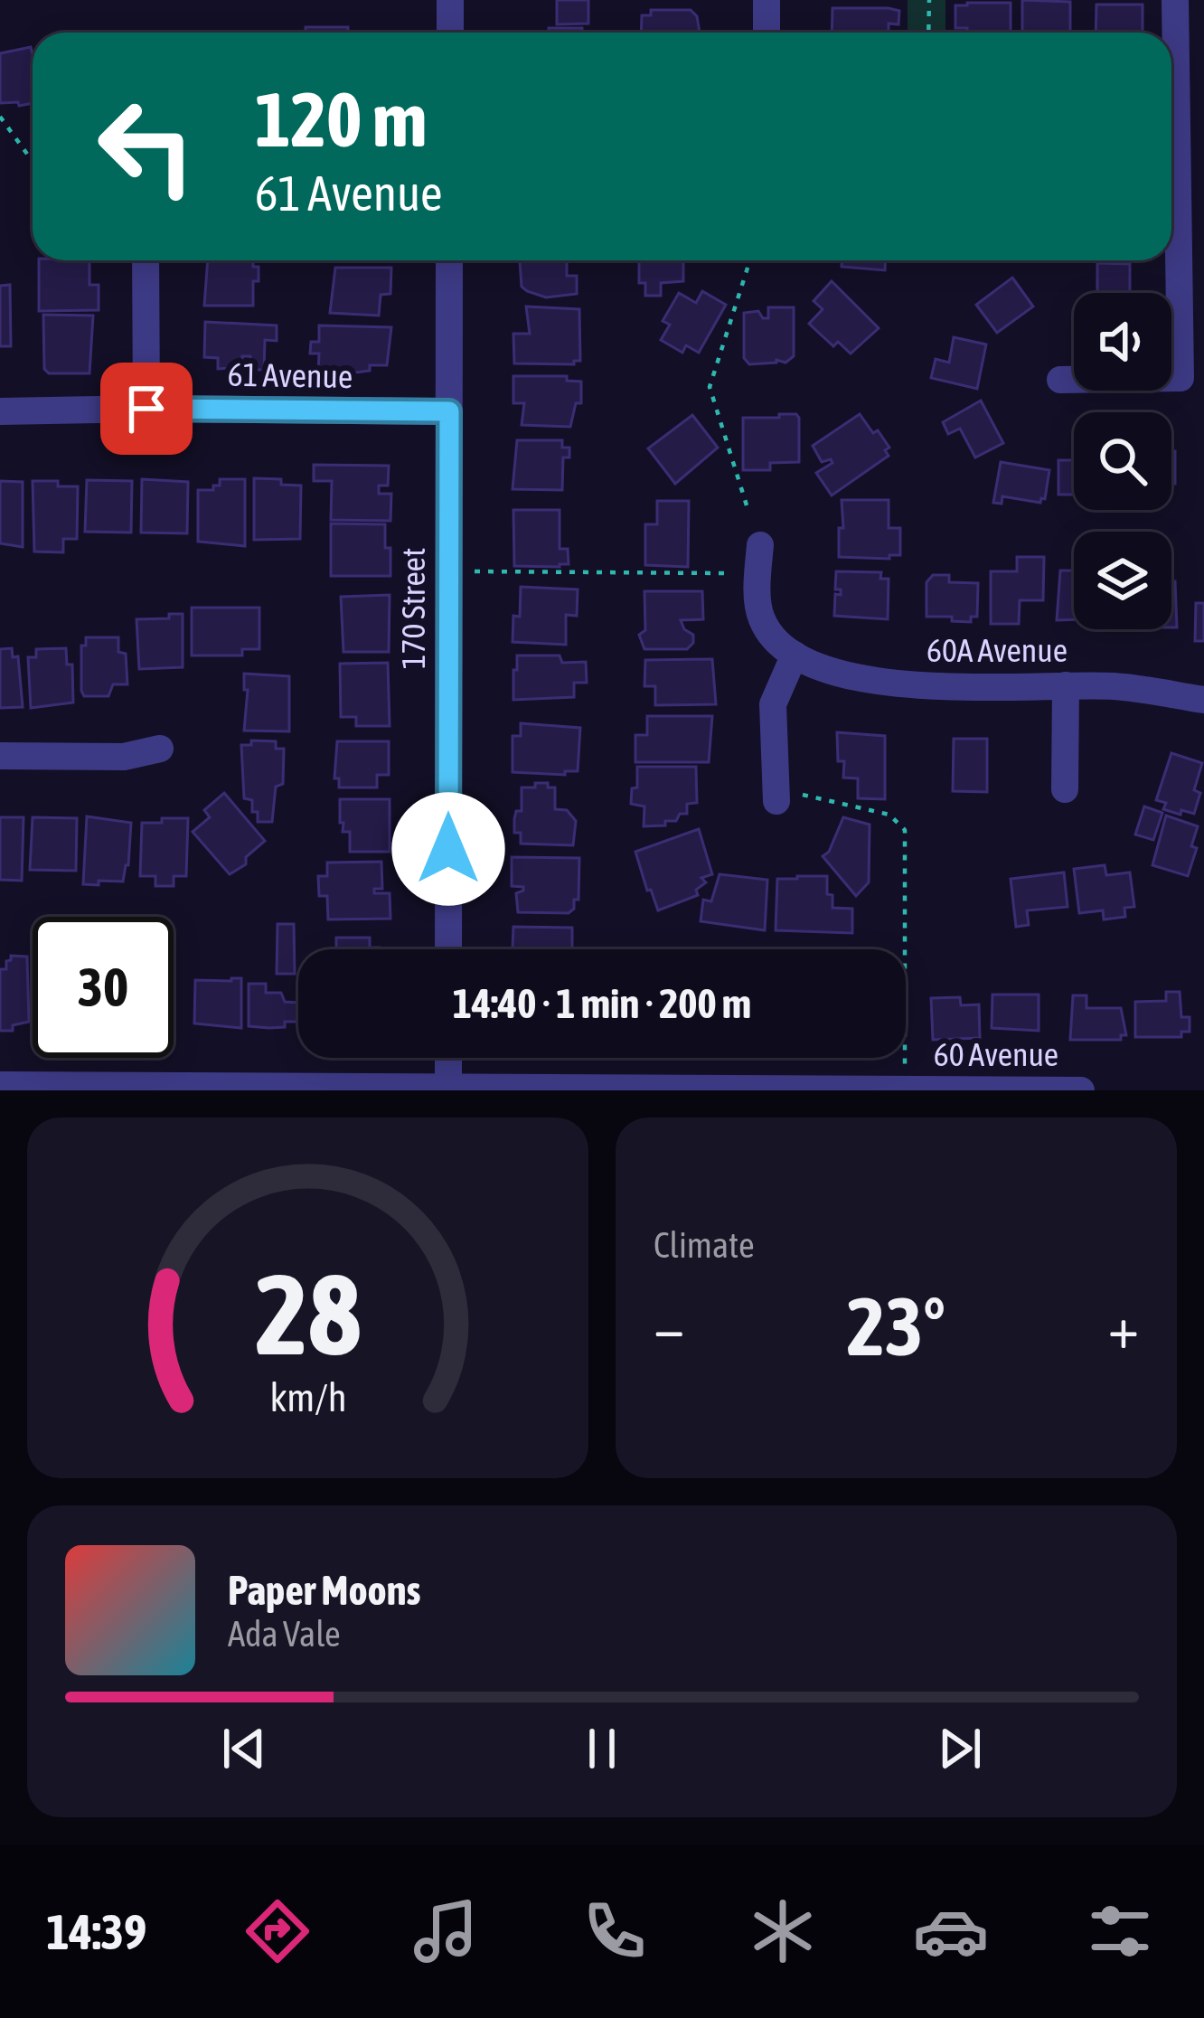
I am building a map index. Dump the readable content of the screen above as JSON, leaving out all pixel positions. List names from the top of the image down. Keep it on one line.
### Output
{"streets":{"street":["61 Avenue","170 Street","60A Avenue","60 Avenue"]},"crossings":[["61 Avenue","170 Street"]],"page":{"turn":["120 m","61 Avenue"],"limit":"30","trip":"14:40 · 1 min · 200 m","tile":"Climate","heat":["−","23°","+"],"song":["Paper Moons","Ada Vale"],"tabs":"14:39","gauge":["28","km/h"]}}
